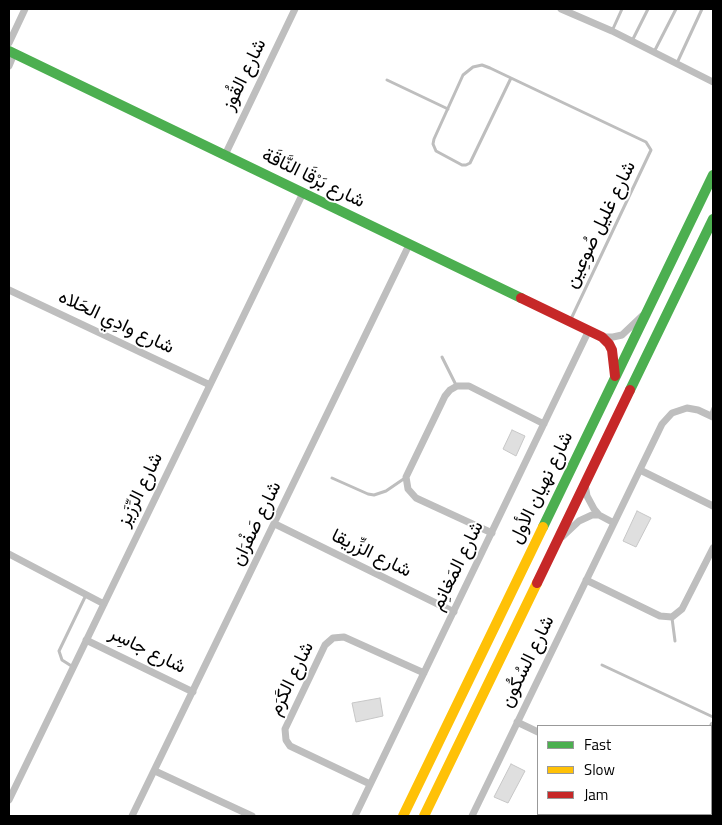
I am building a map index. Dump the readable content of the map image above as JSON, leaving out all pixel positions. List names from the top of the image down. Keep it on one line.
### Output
{"streets":{"main road":["شارع بَرْقَا النَّاقَة","شارع نهيان الأول"],"street":["شارع القُوز","شارع وادِي الحَلاه","شارع الرِّزَيز","شارع صَفْرَان","شارع الزِّريقا","شارع المَغانِم","شارع جاسِر","شارع السُكُون","شارع الكَرَم"],"lane":["شارع غليل صُوعِين"]},"crossings":[["شارع القُوز","شارع بَرْقَا النَّاقَة"],["شارع بَرْقَا النَّاقَة","شارع غليل صُوعِين"],["شارع بَرْقَا النَّاقَة","شارع الرِّزَيز"],["شارع بَرْقَا النَّاقَة","شارع صَفْرَان"],["شارع بَرْقَا النَّاقَة","شارع المَغانِم"],["شارع وادِي الحَلاه","شارع الرِّزَيز"],["شارع الرِّزَيز","شارع جاسِر"],["شارع صَفْرَان","شارع الزِّريقا"],["شارع صَفْرَان","شارع جاسِر"],["شارع الزِّريقا","شارع المَغانِم"],["شارع المَغانِم","شارع الكَرَم"]],"legend":["Fast","Slow","Jam"]}
